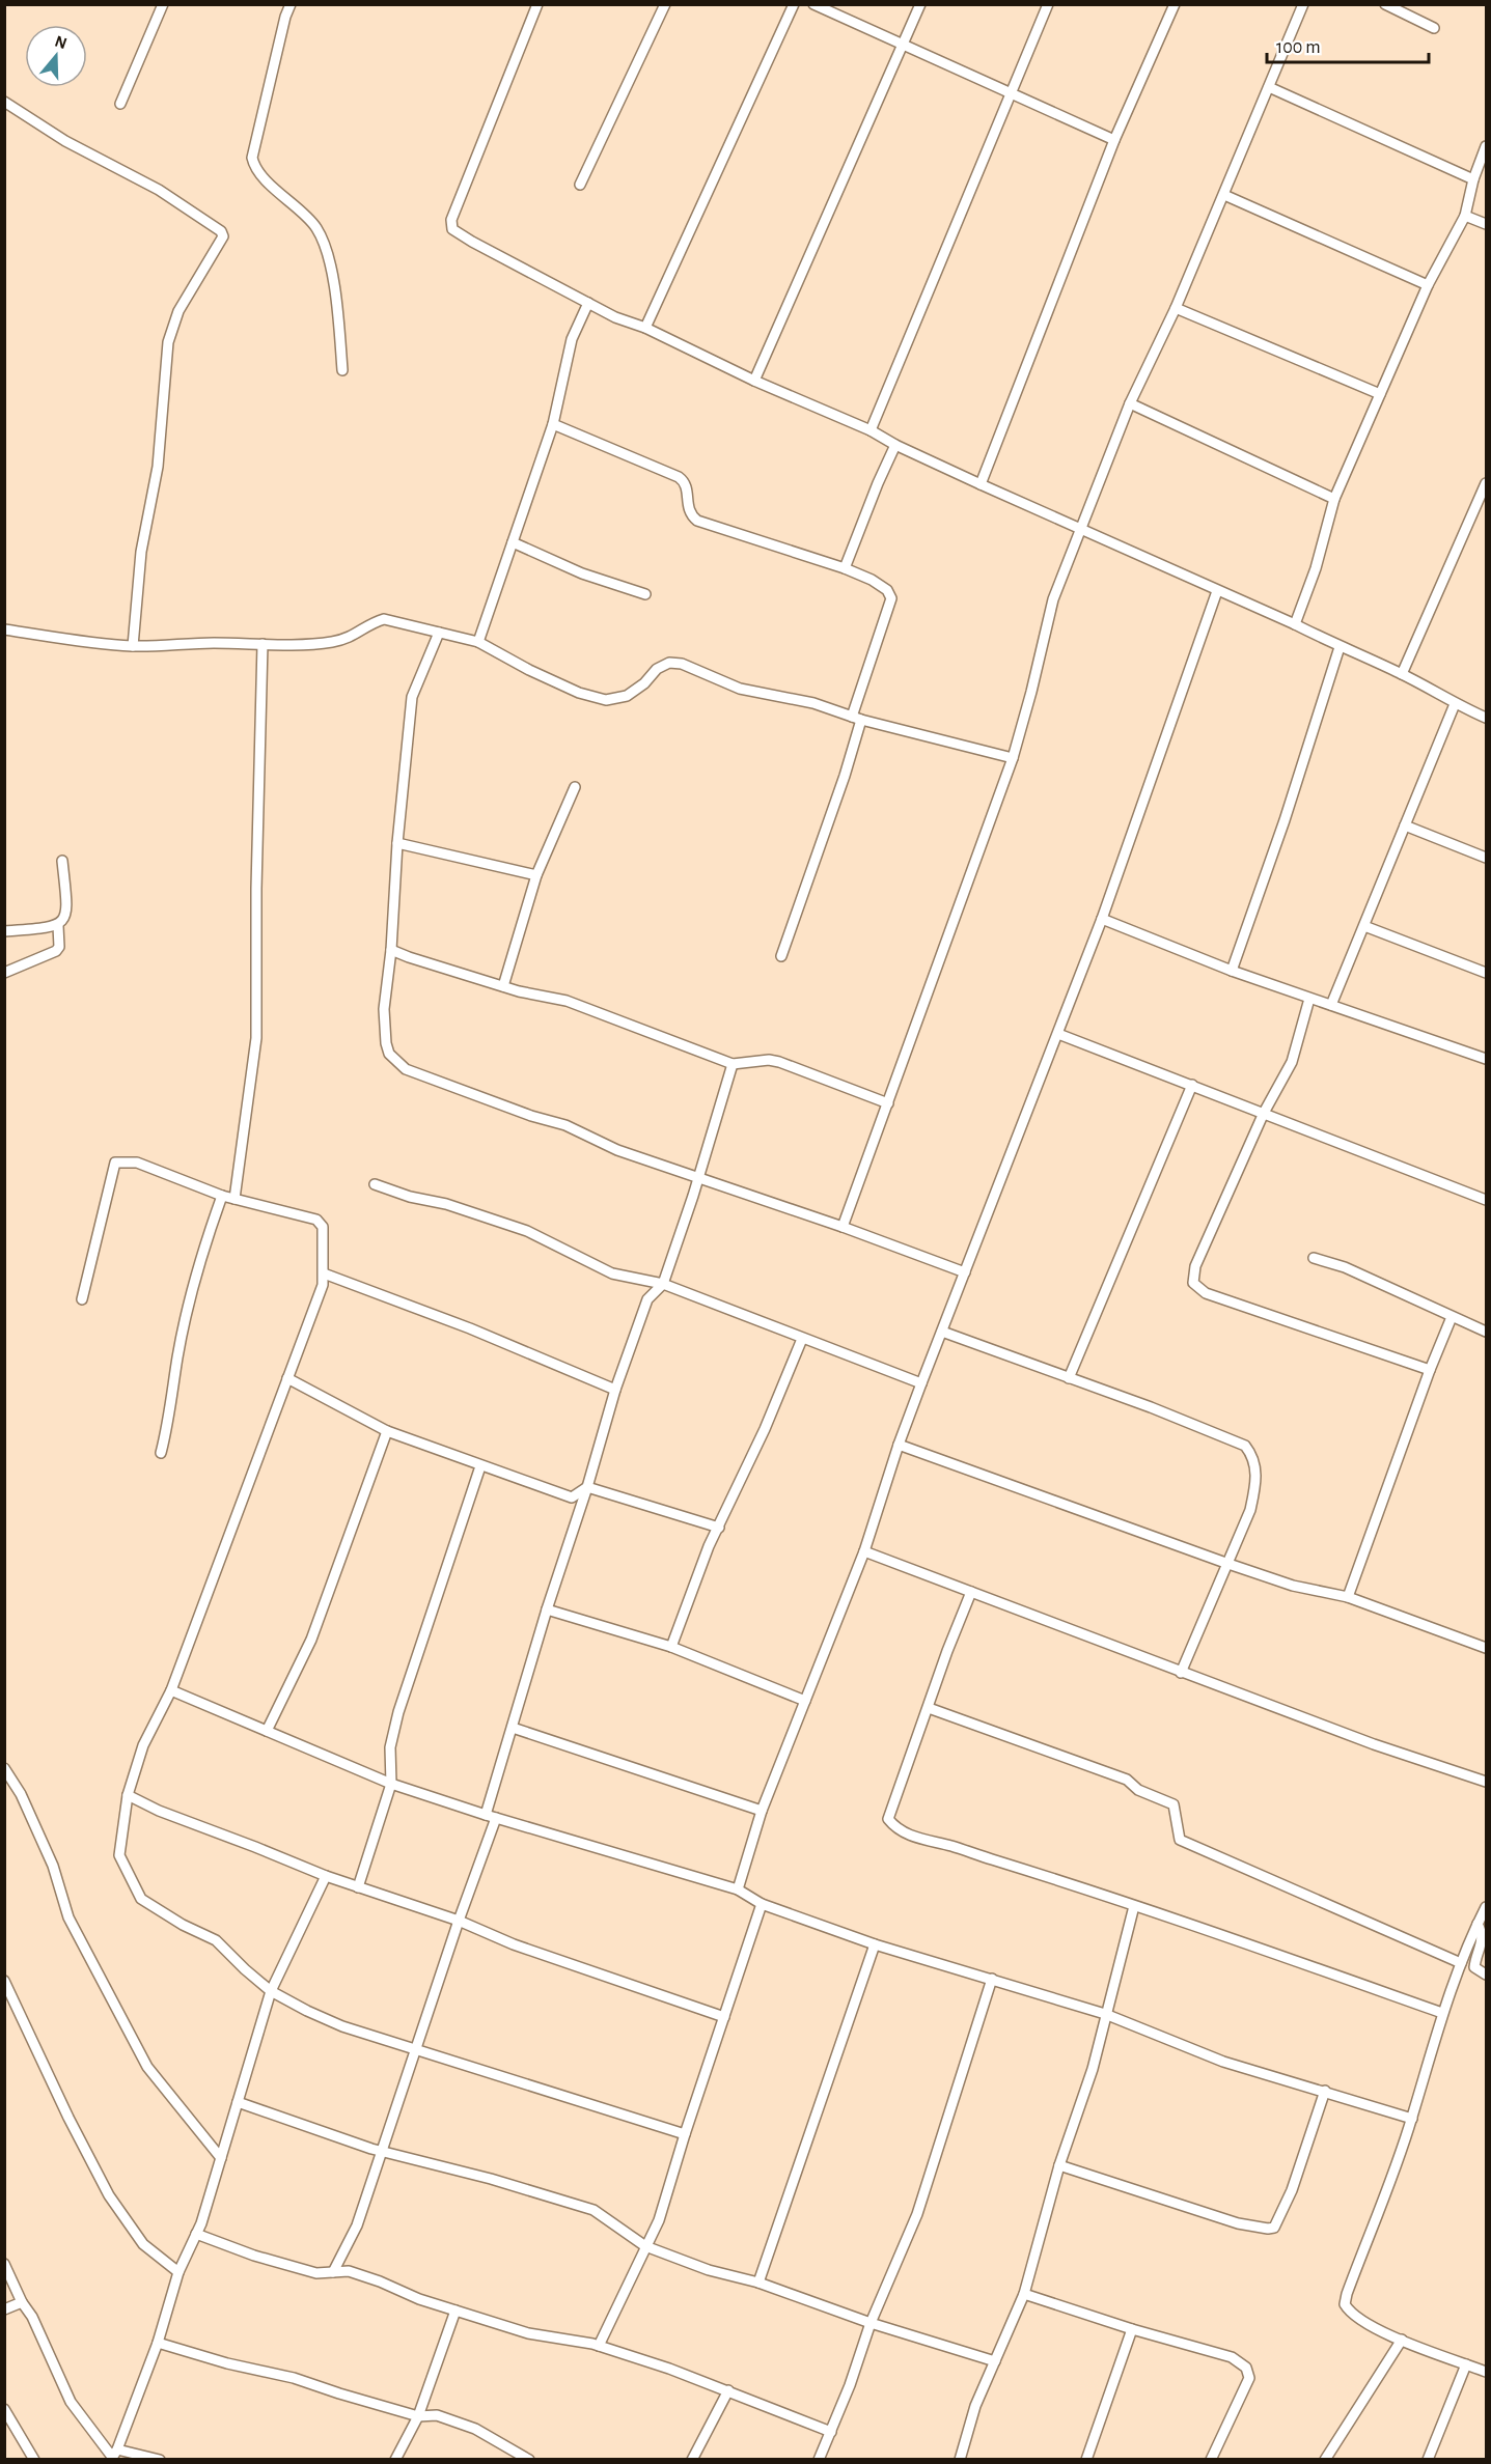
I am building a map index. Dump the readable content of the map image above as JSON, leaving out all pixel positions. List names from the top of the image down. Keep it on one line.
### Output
{"scale_bar":"100 m","north":"top"}
